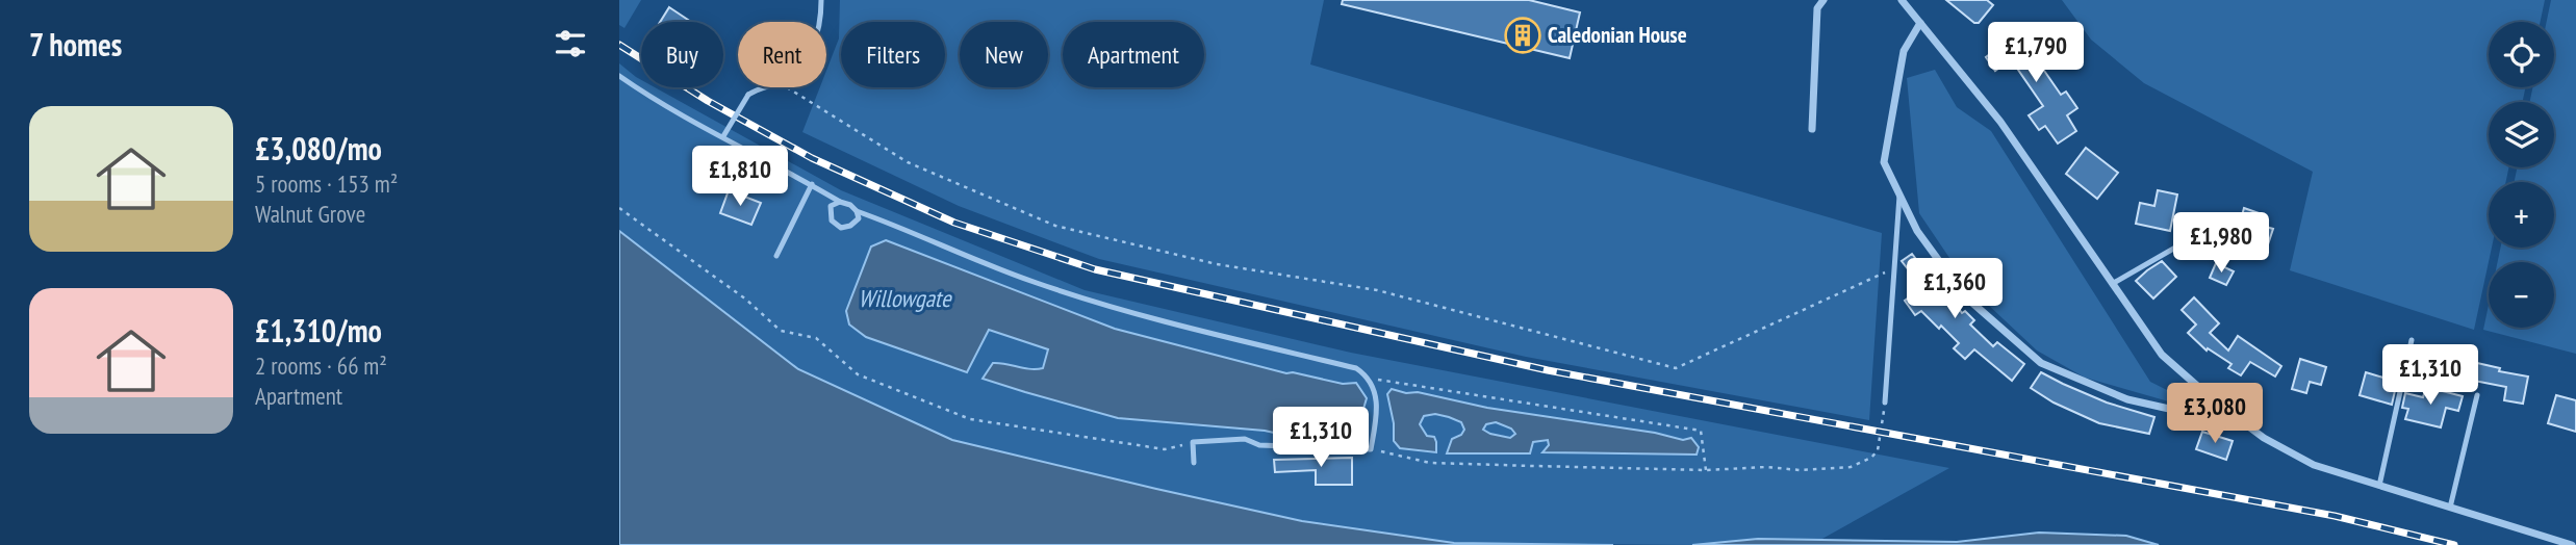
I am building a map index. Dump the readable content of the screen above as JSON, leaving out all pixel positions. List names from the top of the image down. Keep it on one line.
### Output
{"water":["Willowgate"],"places":{"building":["Caledonian House"]},"page":{"heading":"7 homes","map_buttons":["+","−"],"price":["£1,790","£1,810","£1,980","£1,360","£1,310","£3,080","£1,310"],"chip":["Buy","Rent","Filters","New","Apartment"],"list":[{"name":"£3,080/mo","note":"5 rooms · 153 m² · Walnut Grove"},{"name":"£1,310/mo","note":"2 rooms · 66 m² · Apartment"}]}}
